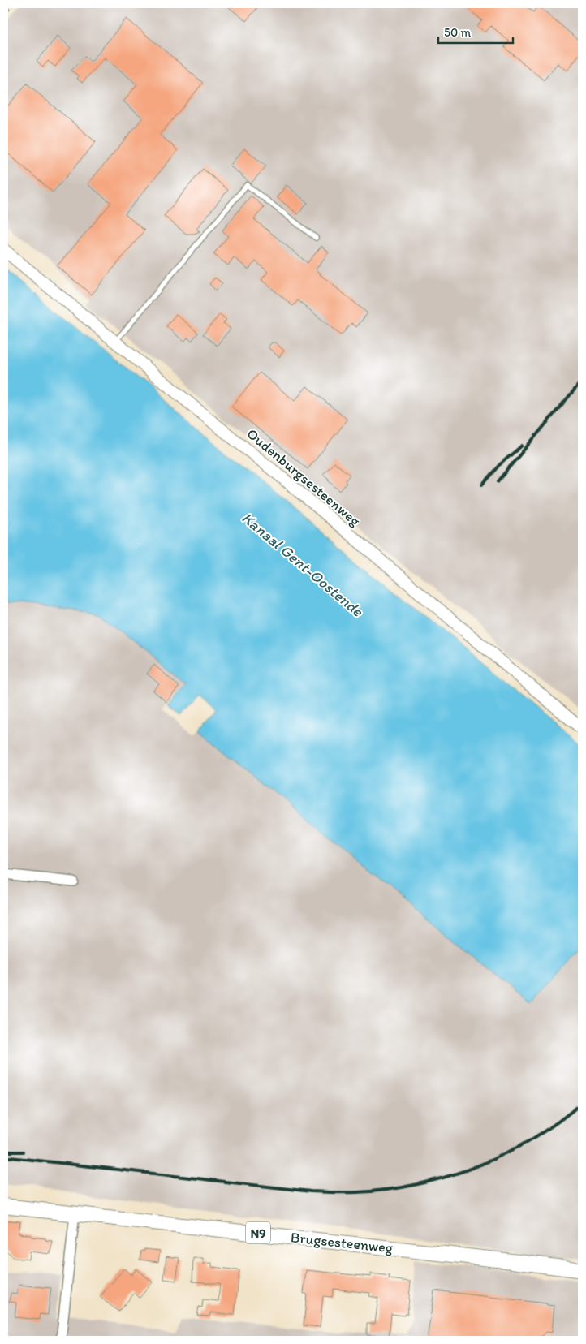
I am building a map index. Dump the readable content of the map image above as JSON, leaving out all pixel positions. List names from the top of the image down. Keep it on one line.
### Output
{"streets":{"main road":["N9","Brugsesteenweg"],"street":["Oudenburgsesteenweg"]},"water":["Kanaal Gent-Oostende"],"scale_bar":"50 m"}
